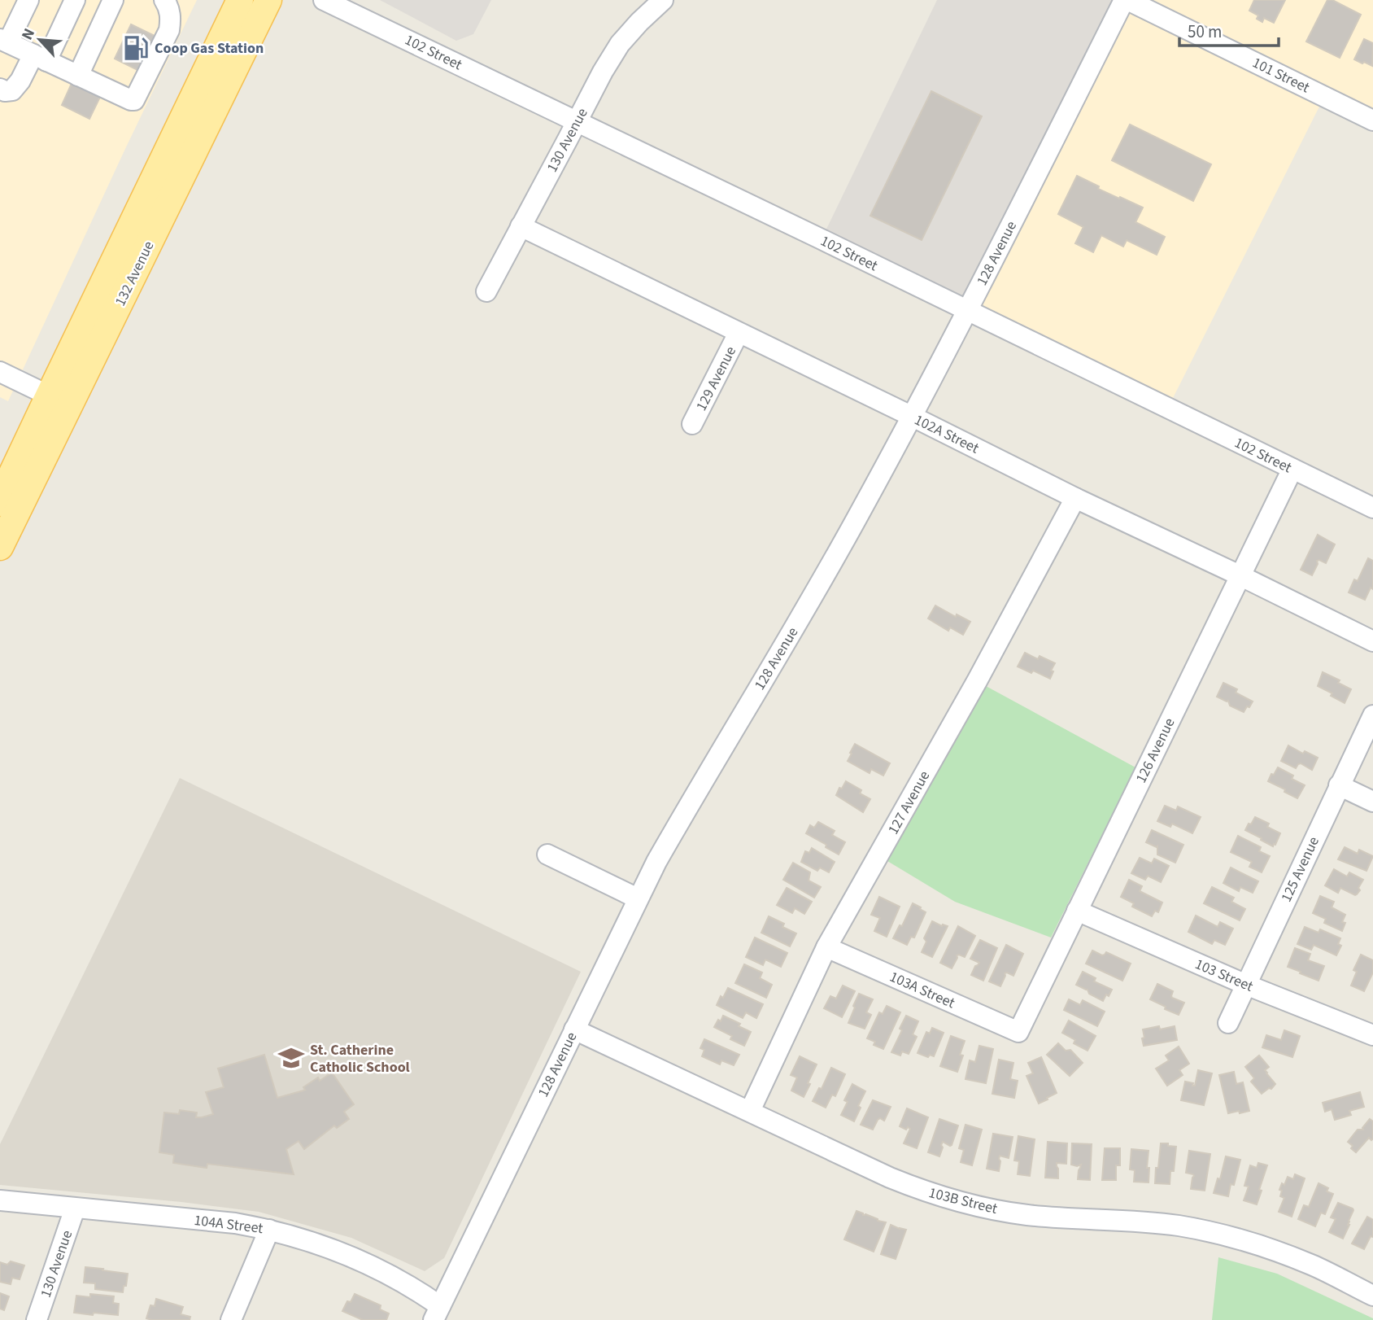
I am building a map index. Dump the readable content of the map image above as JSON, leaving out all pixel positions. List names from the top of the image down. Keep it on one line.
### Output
{"streets":{"main road":["132 Avenue"],"street":["102 Street","101 Street","130 Avenue","128 Avenue","129 Avenue","102A Street","126 Avenue","127 Avenue","125 Avenue","103 Street","103A Street","103B Street","104A Street"]},"crossings":[["102 Street","130 Avenue"],["102 Street","128 Avenue"],["102 Street","126 Avenue"],["101 Street","128 Avenue"],["130 Avenue","102A Street"],["130 Avenue","104A Street"],["128 Avenue","102A Street"],["128 Avenue","103B Street"],["128 Avenue","104A Street"],["129 Avenue","102A Street"],["102A Street","126 Avenue"],["102A Street","127 Avenue"],["126 Avenue","103 Street"],["126 Avenue","103A Street"],["127 Avenue","103A Street"],["127 Avenue","103B Street"],["125 Avenue","103 Street"]],"places":{"fuel station":["Coop Gas Station"],"school or university":["St. Catherine Catholic School"]},"scale_bar":"50 m","north":"top left"}
